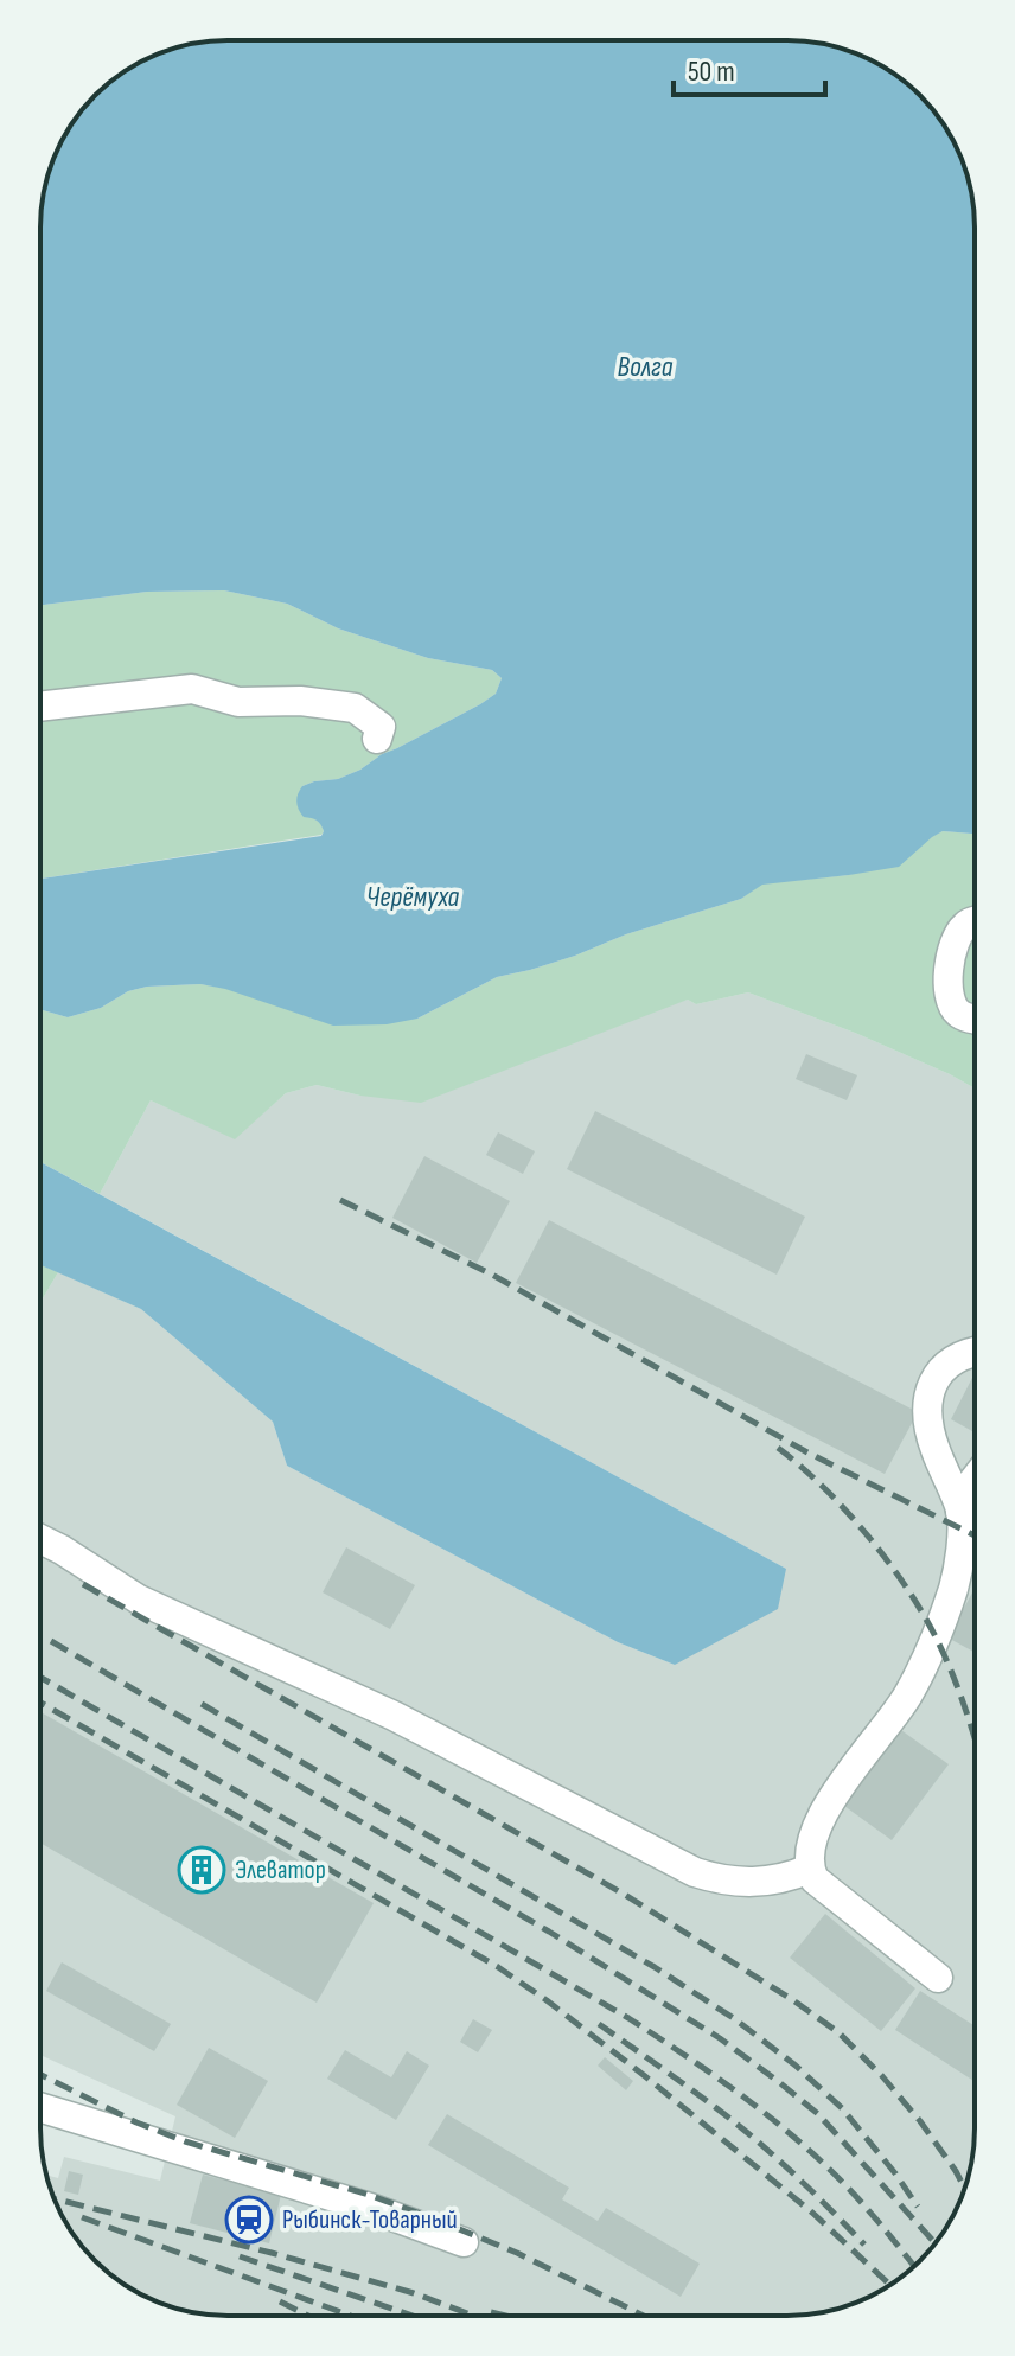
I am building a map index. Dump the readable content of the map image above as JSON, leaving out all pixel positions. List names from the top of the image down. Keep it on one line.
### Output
{"water":["Волга","Черёмуха"],"places":{"building":["Элеватор"],"station":["Рыбинск-Товарный"]},"scale_bar":"50 m"}
